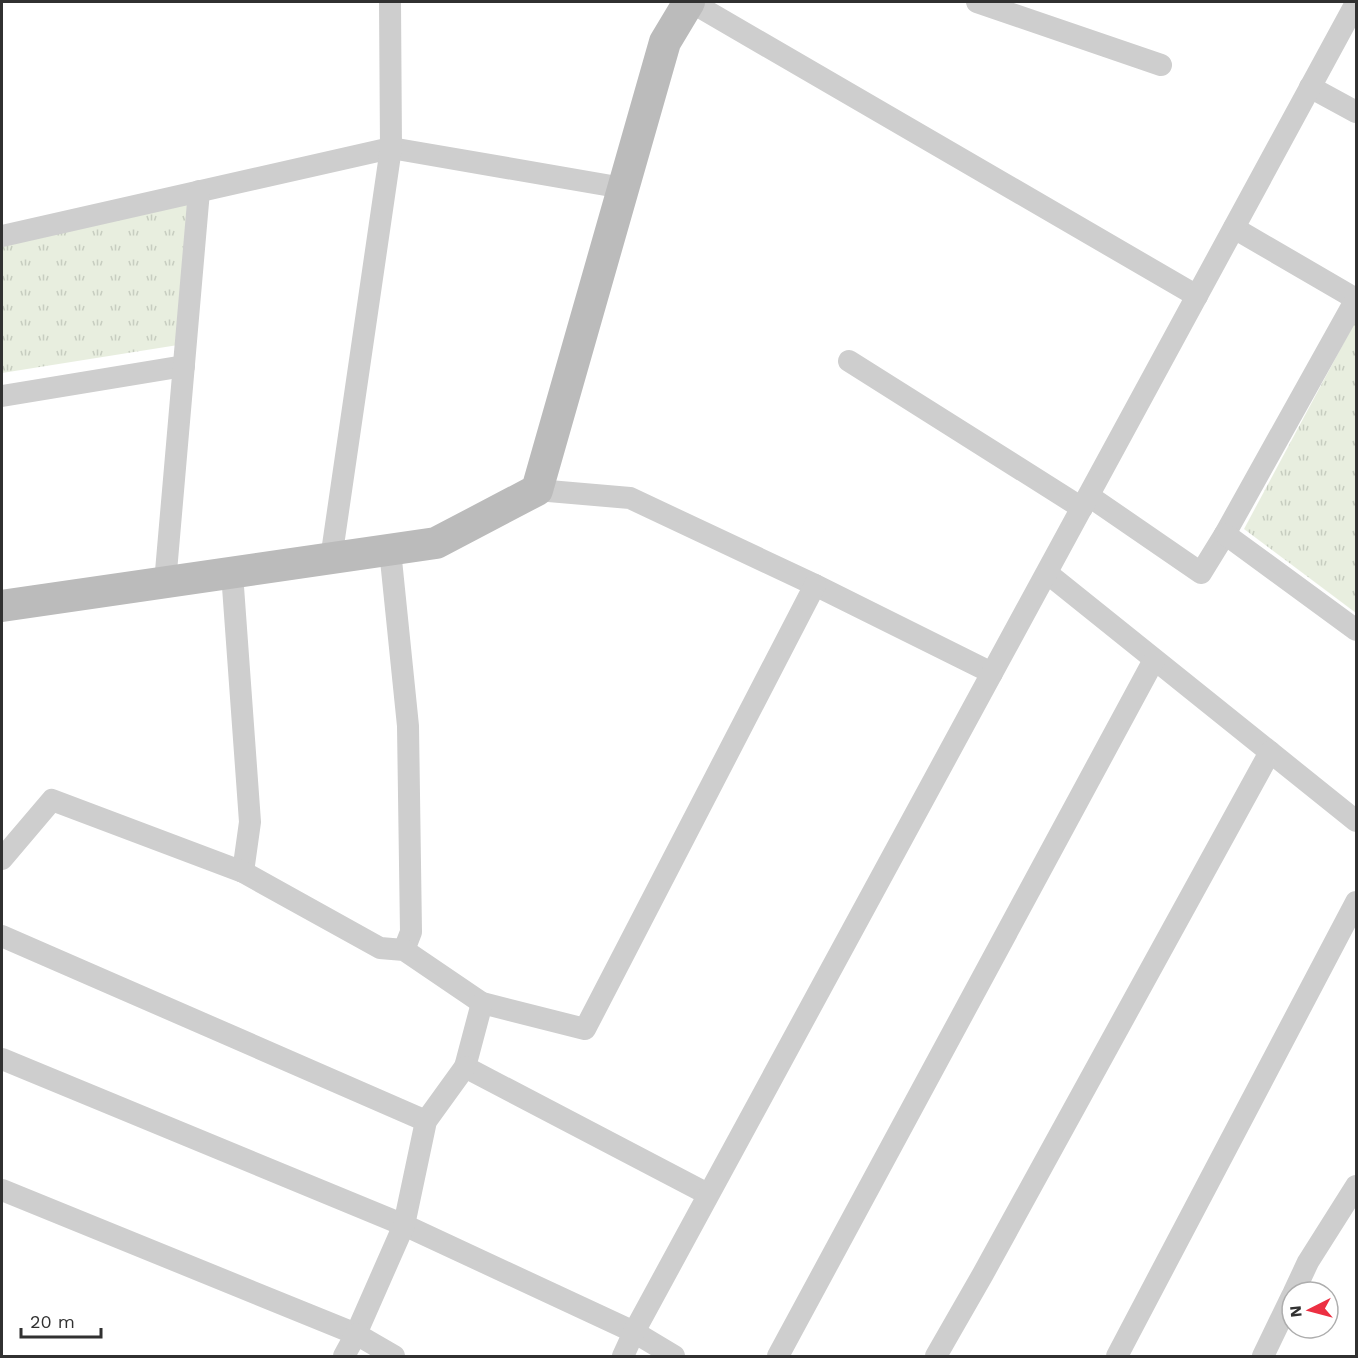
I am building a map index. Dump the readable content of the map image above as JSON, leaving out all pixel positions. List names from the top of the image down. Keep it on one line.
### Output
{"scale_bar":"20 m","north":"left"}
